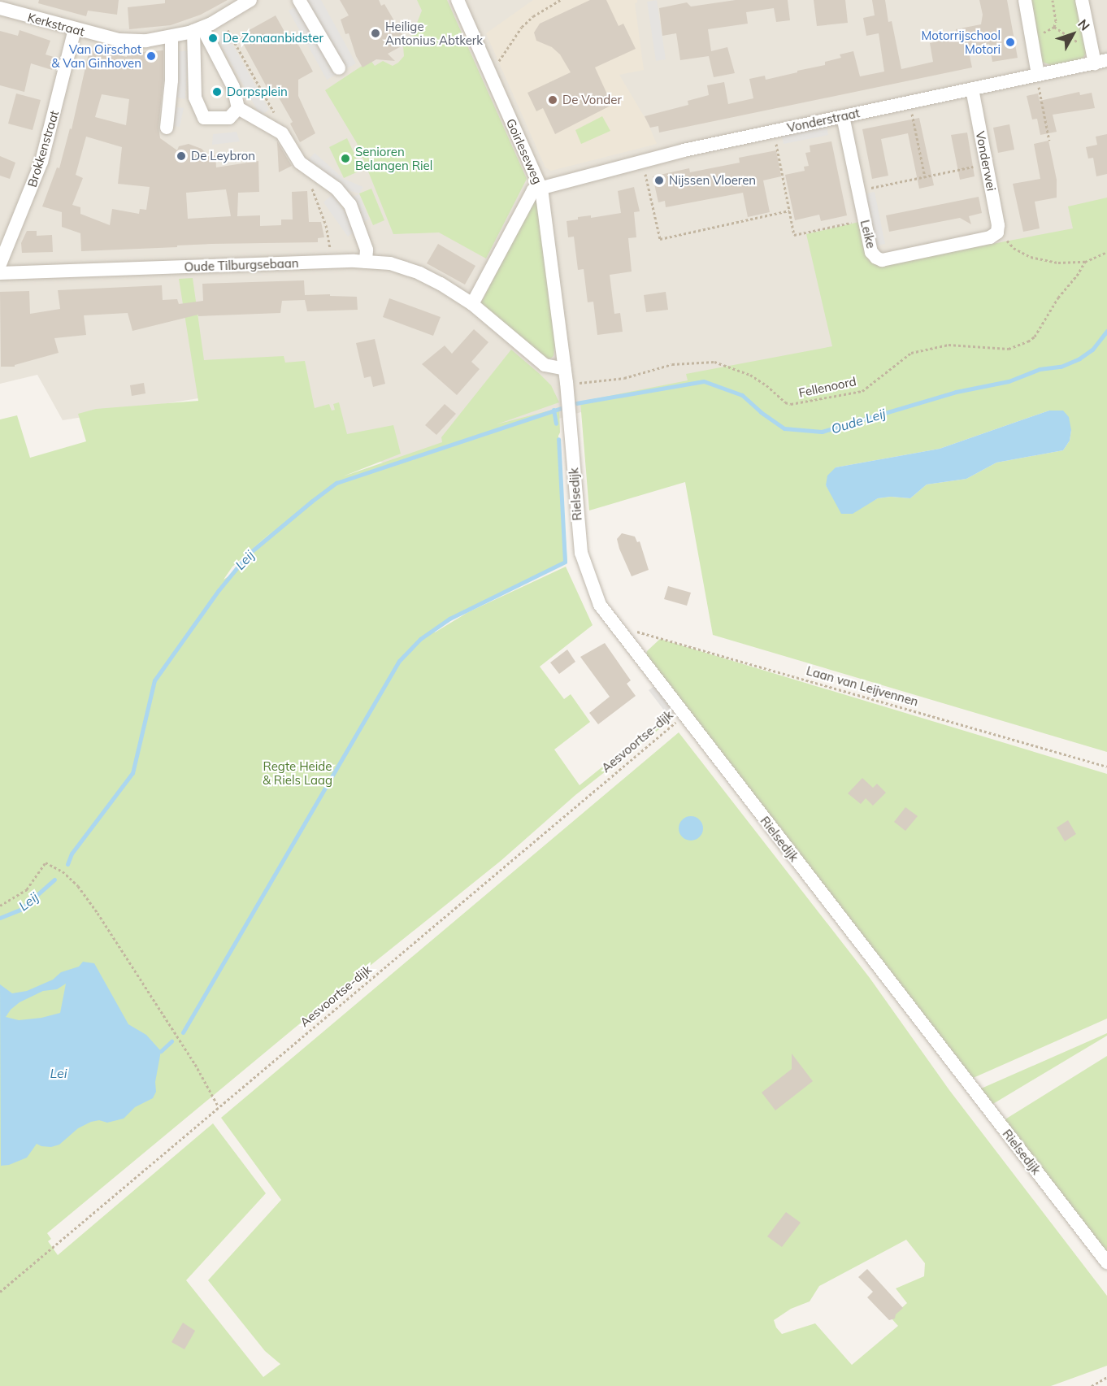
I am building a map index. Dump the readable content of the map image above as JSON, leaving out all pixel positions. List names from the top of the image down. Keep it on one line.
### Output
{"streets":{"street":["Kerkstraat","Vonderstraat","Brokkenstraat","Goirleseweg","Vonderwei","Leike","Oude Tilburgsebaan","Rielsedijk"],"path":["Fellenoord","Laan van Leijvennen","Aesvoortse-dijk"]},"crossings":[["Kerkstraat","Brokkenstraat"],["Vonderstraat","Goirleseweg"],["Vonderstraat","Vonderwei"],["Vonderstraat","Leike"],["Goirleseweg","Oude Tilburgsebaan"],["Goirleseweg","Fellenoord"],["Goirleseweg","Rielsedijk"],["Vonderwei","Leike"],["Oude Tilburgsebaan","Fellenoord"],["Oude Tilburgsebaan","Rielsedijk"],["Fellenoord","Rielsedijk"],["Rielsedijk","Laan van Leijvennen"],["Rielsedijk","Aesvoortse-dijk"]],"water":["Oude Leij","Leij","Lei"],"parks":["Regte Heide & Riels Laag"],"places":["Heilige Antonius Abtkerk","De Zonaanbidster","Motorrijschool Motori","Van Oirschot & Van Ginhoven","Dorpsplein","De Vonder","De Leybron","Senioren Belangen Riel","Nijssen Vloeren"],"north":"top right"}
